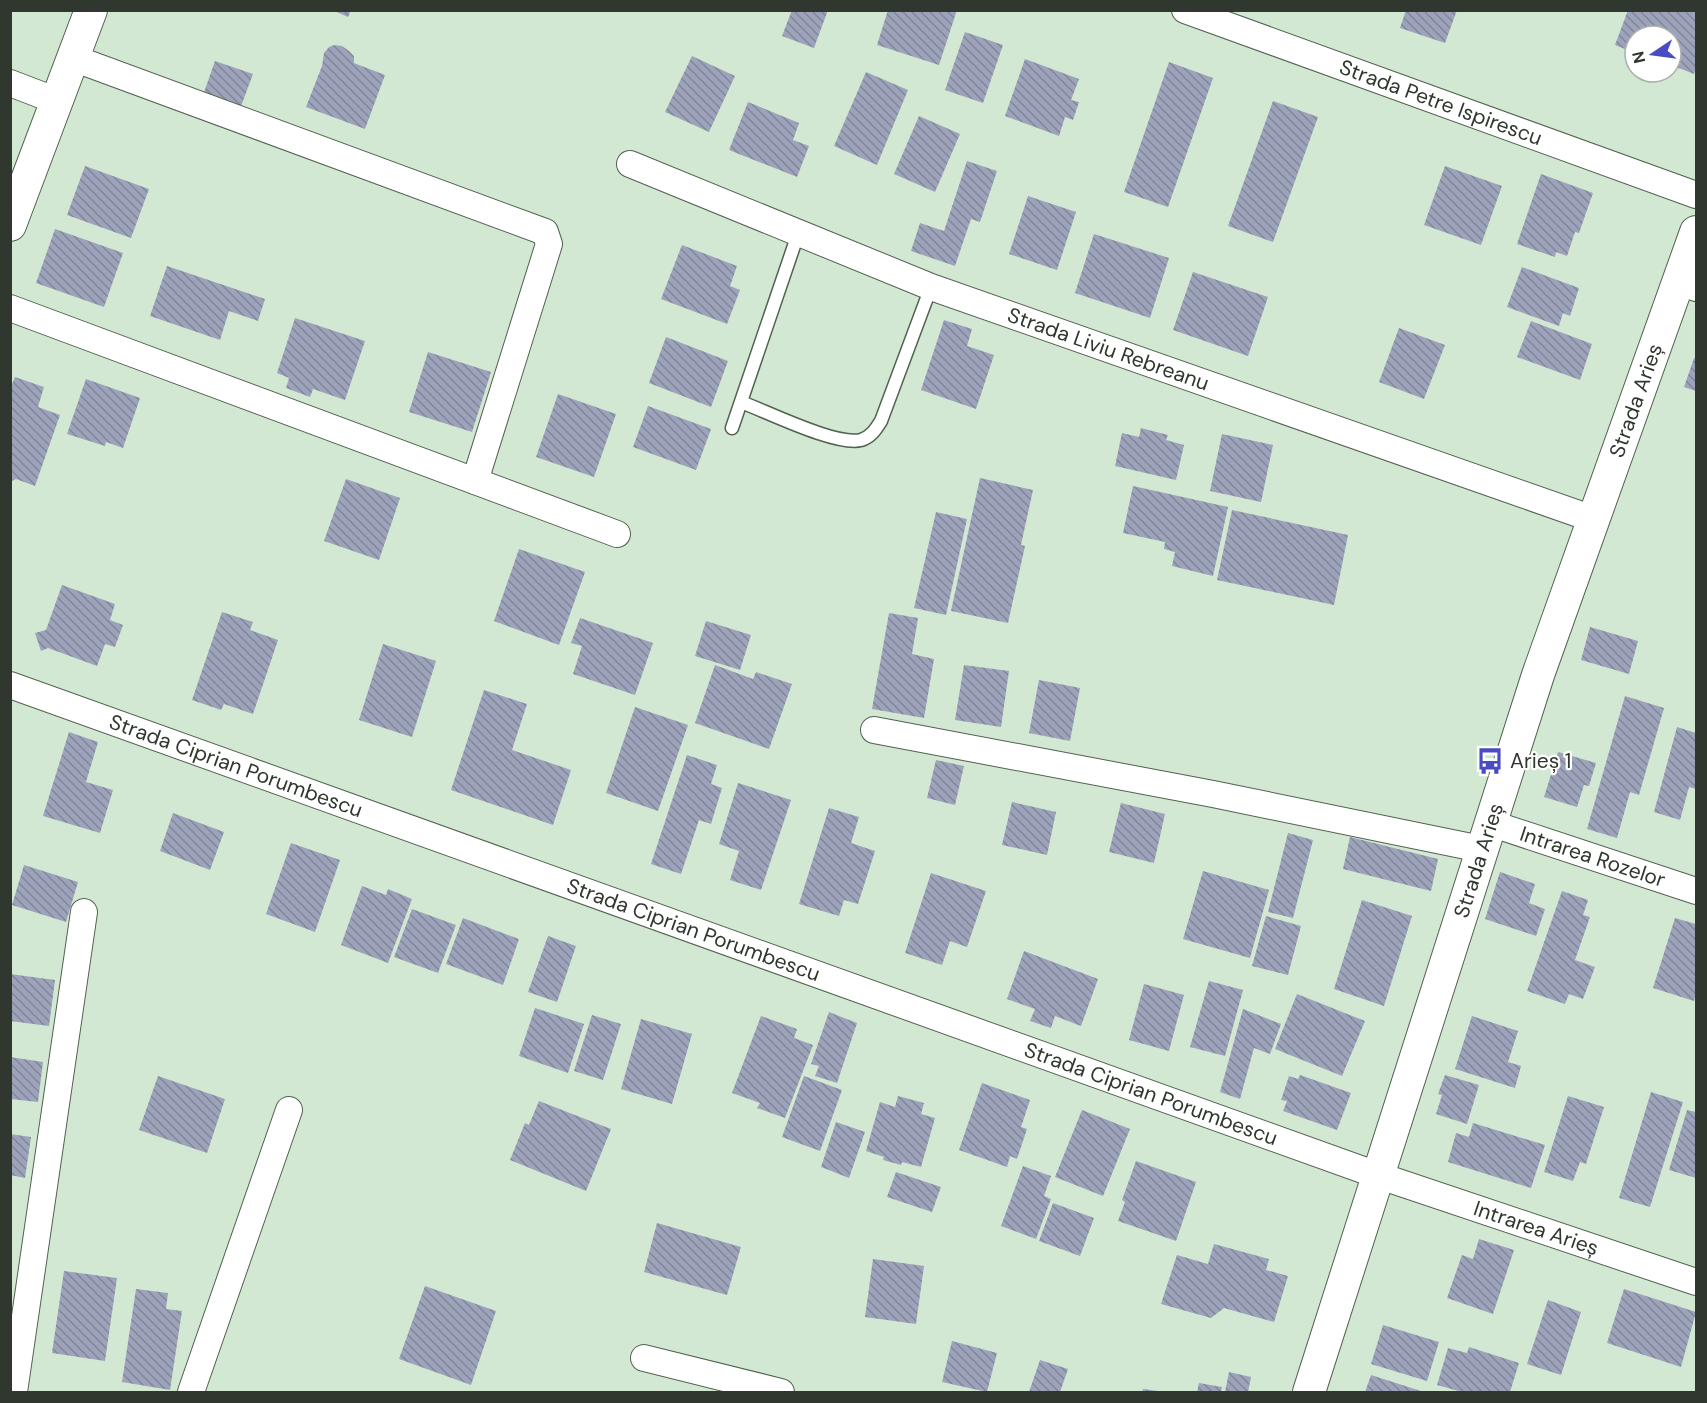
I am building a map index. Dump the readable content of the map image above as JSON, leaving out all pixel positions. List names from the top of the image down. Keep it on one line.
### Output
{"streets":{"street":["Strada Petre Ispirescu","Strada Liviu Rebreanu","Strada Arieș","Strada Ciprian Porumbescu","Intrarea Rozelor","Intrarea Arieș"]},"crossings":[["Strada Liviu Rebreanu","Strada Arieș"],["Strada Arieș","Strada Ciprian Porumbescu"],["Strada Arieș","Intrarea Rozelor"],["Strada Arieș","Intrarea Arieș"],["Strada Ciprian Porumbescu","Intrarea Arieș"]],"places":{"bus stop":["Arieș 1"]},"north":"left"}
